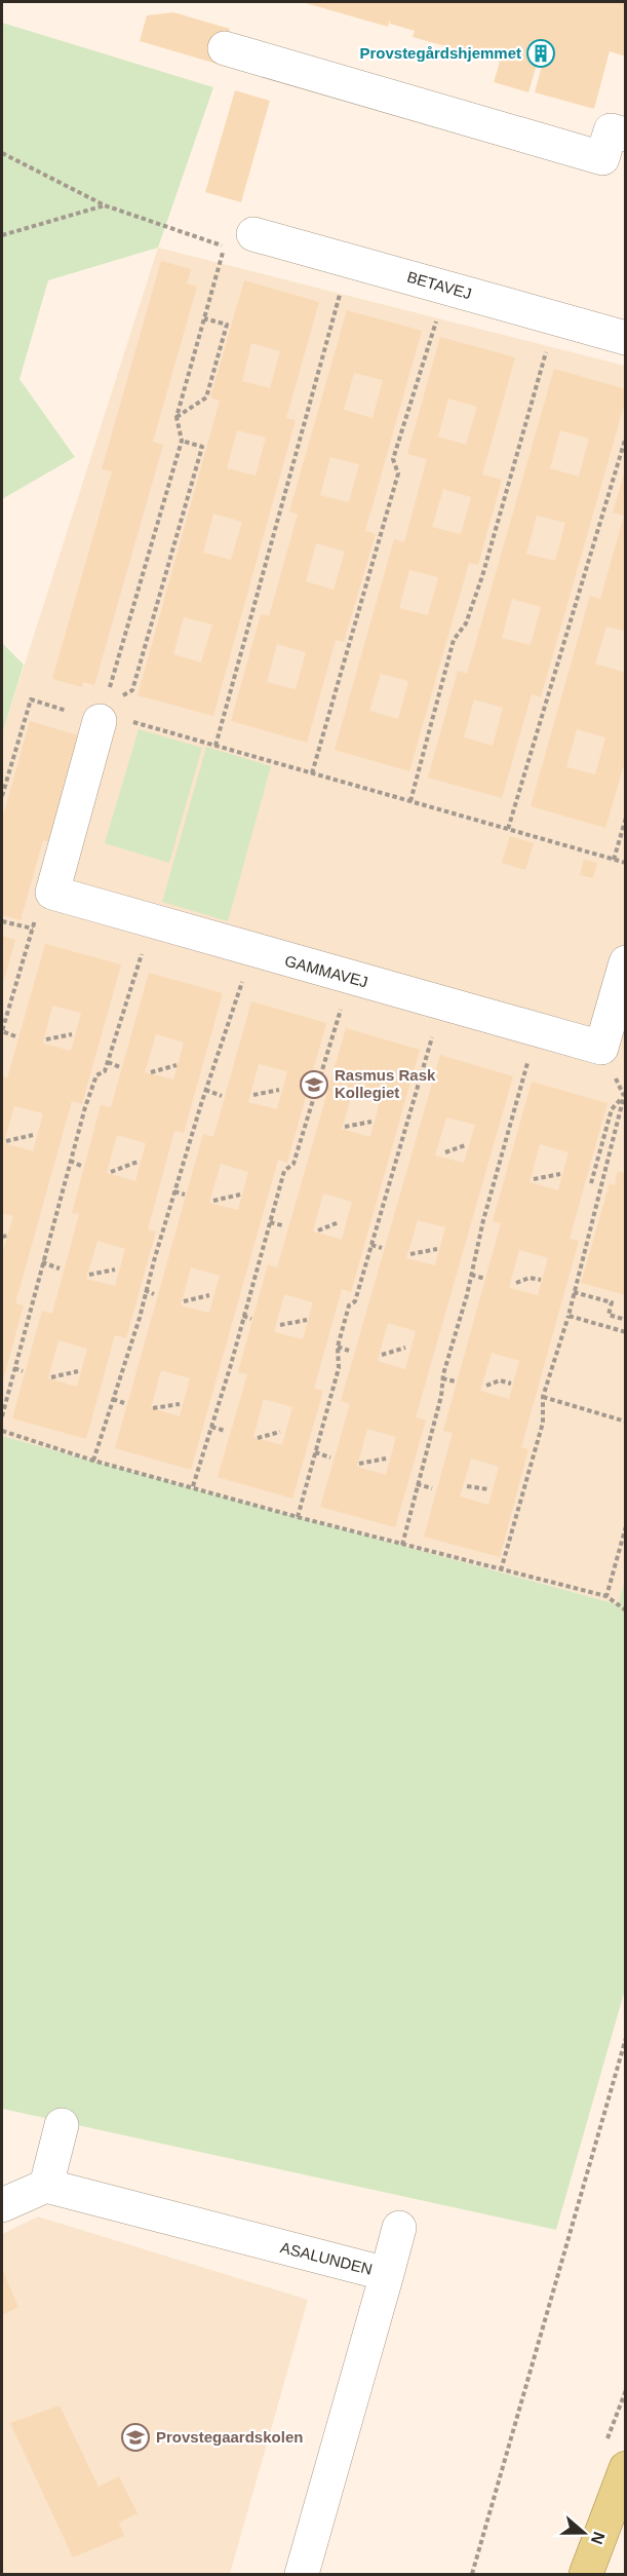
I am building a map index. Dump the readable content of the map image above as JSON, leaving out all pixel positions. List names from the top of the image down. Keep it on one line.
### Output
{"streets":{"street":["BETAVEJ","GAMMAVEJ","ASALUNDEN"]},"places":{"building":["Provstegårdshjemmet"],"school or university":["Rasmus Rask Kollegiet","Provstegaardskolen"]},"north":"right"}
